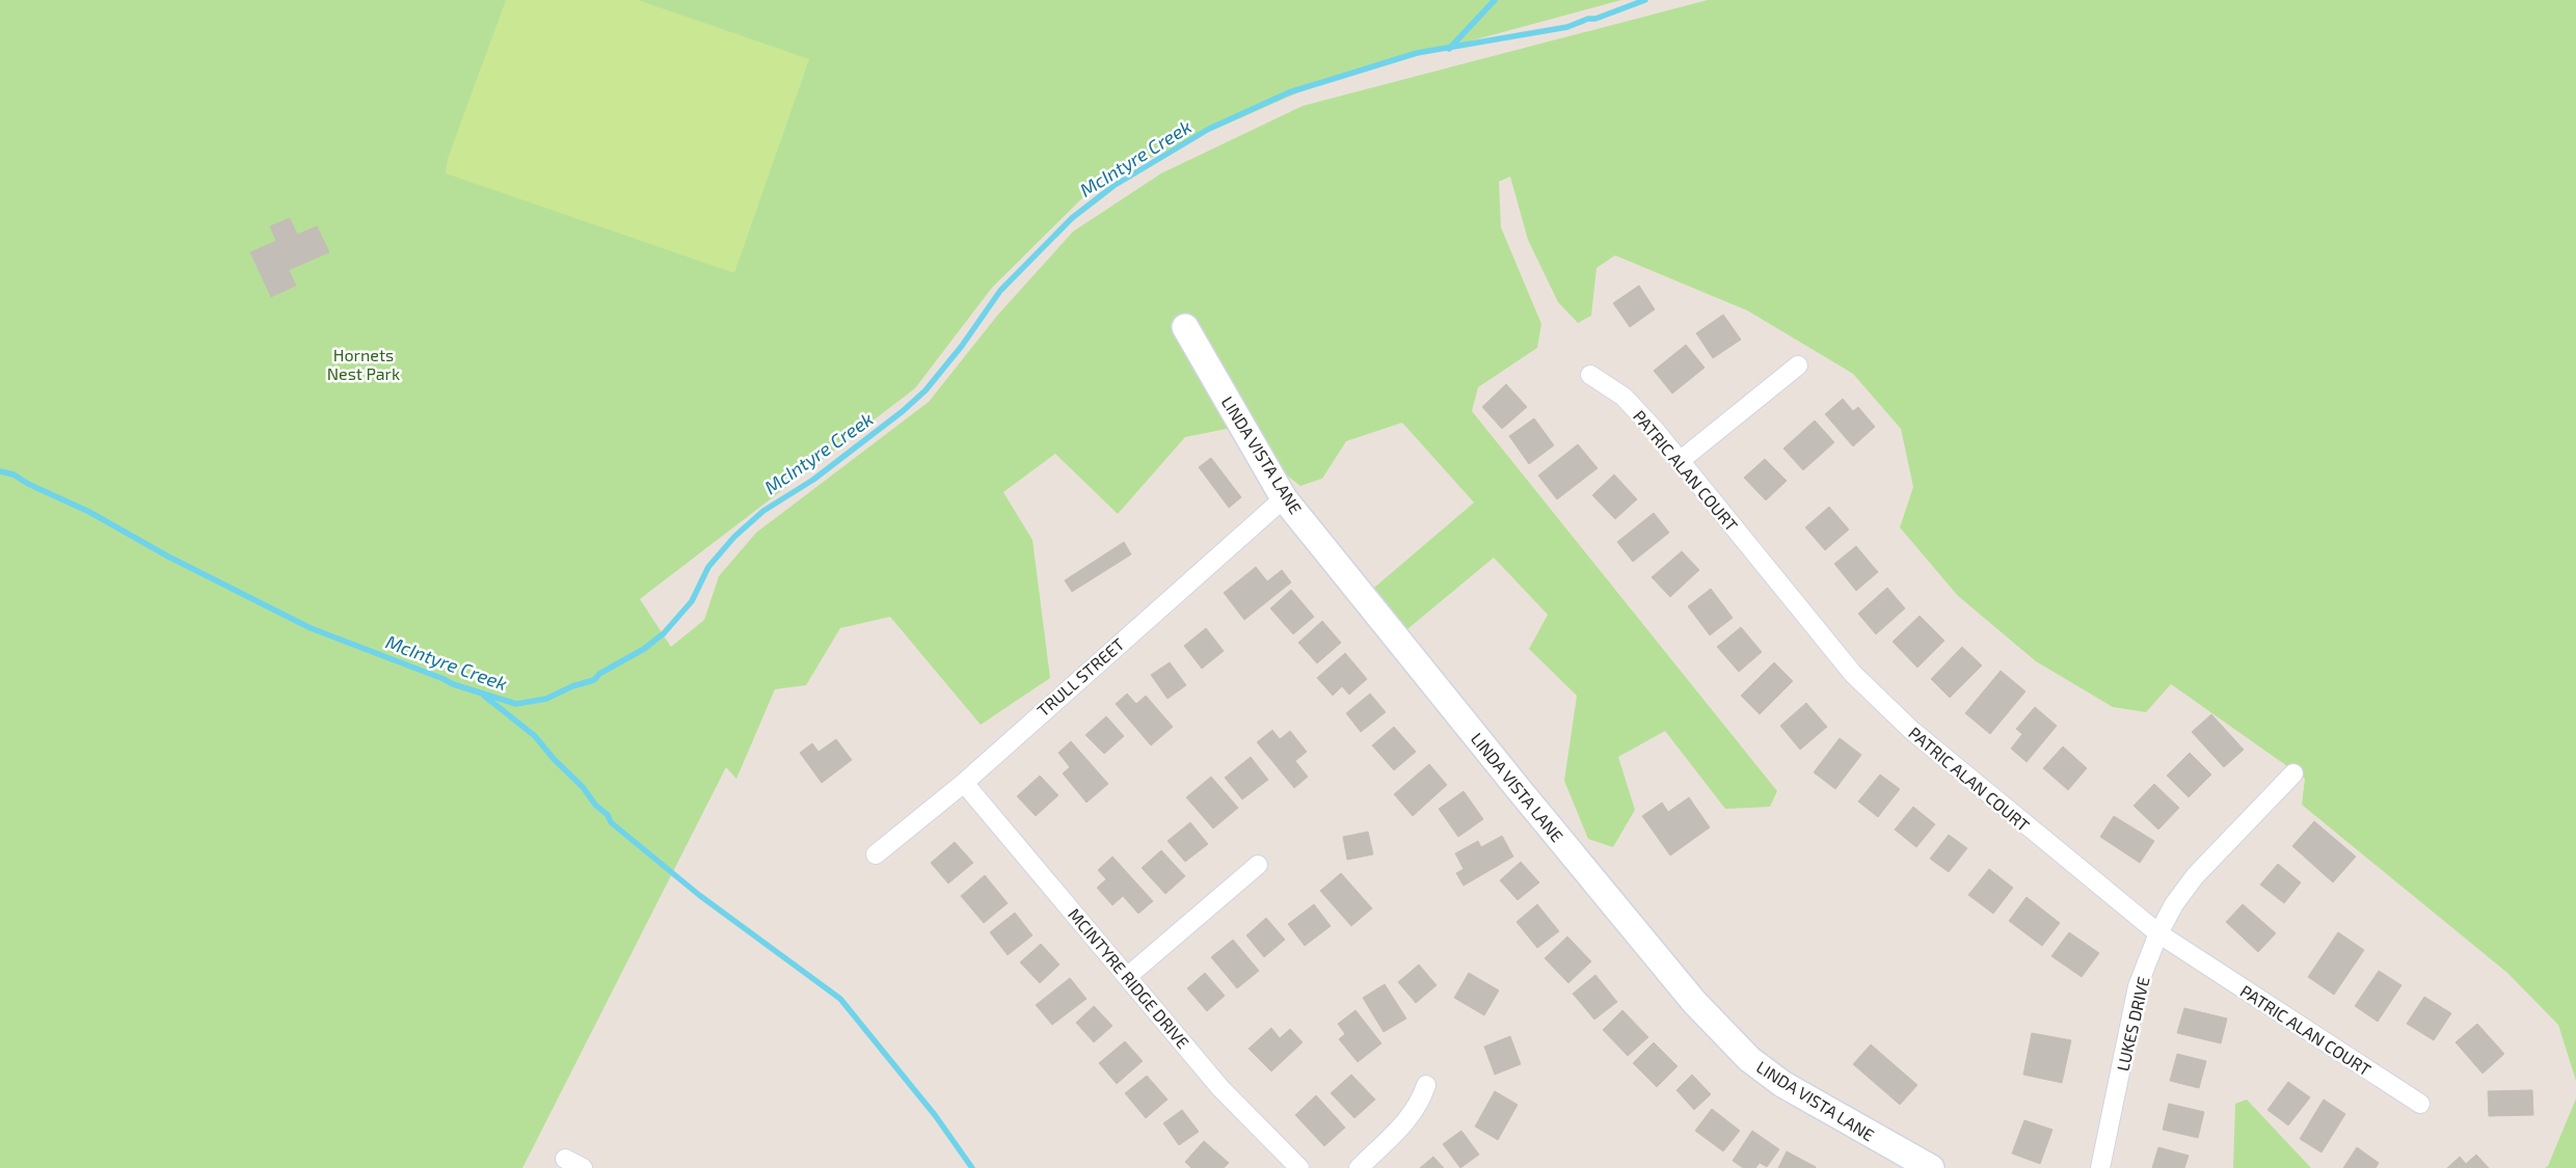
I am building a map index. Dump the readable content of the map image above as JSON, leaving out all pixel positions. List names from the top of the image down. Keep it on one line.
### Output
{"streets":{"street":["LINDA VISTA LANE","PATRIC ALAN COURT","TRULL STREET","MCINTYRE RIDGE DRIVE","LUKES DRIVE"]},"crossings":[["LINDA VISTA LANE","TRULL STREET"],["PATRIC ALAN COURT","LUKES DRIVE"],["TRULL STREET","MCINTYRE RIDGE DRIVE"]],"water":["McIntyre Creek"],"parks":["Hornets Nest Park"]}
